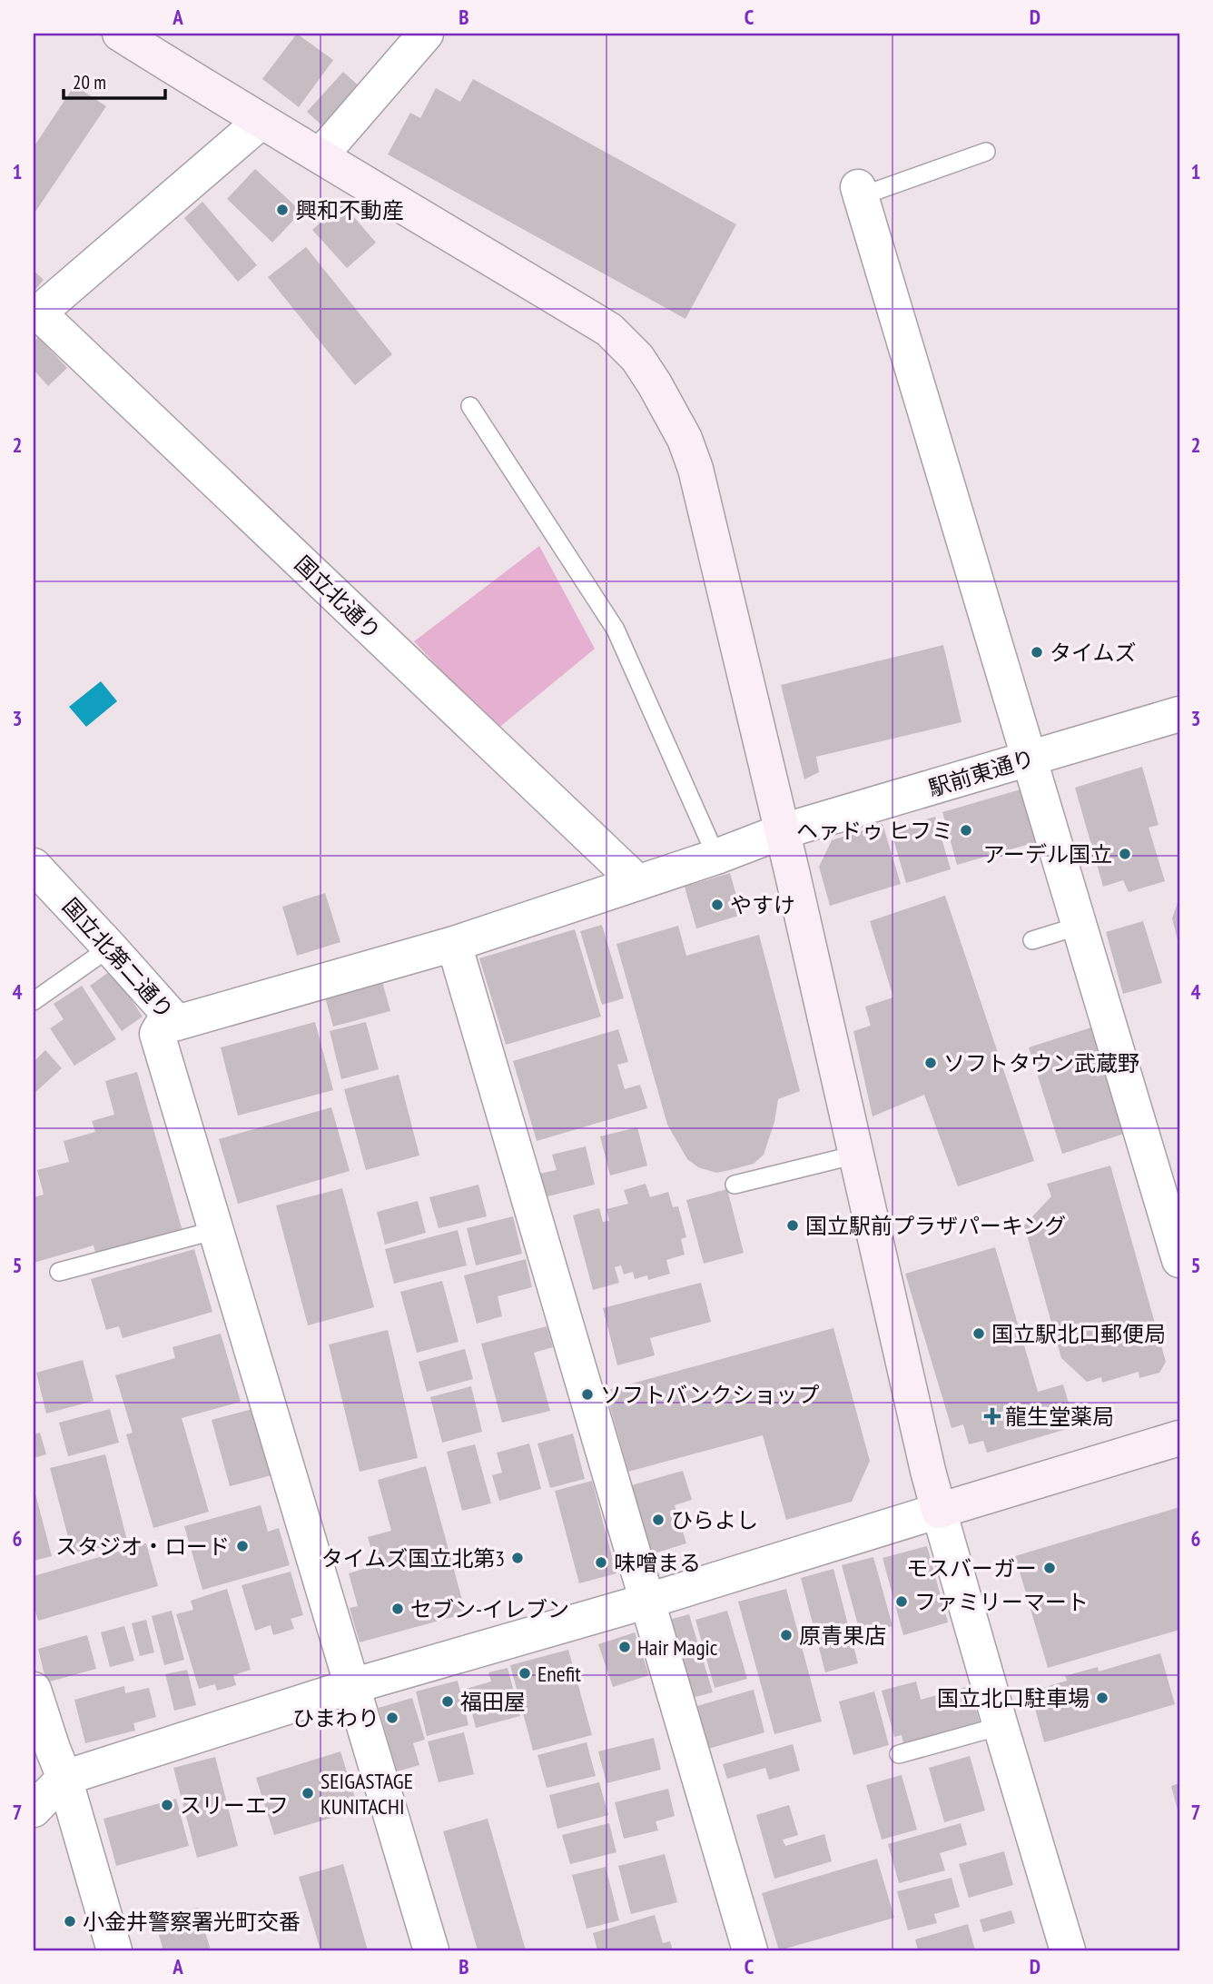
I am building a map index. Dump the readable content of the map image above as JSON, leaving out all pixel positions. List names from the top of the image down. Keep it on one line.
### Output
{"streets":{"street":["国立北通り","駅前東通り","国立北第二通り"]},"crossings":[["国立北通り","駅前東通り"],["駅前東通り","国立北第二通り"]],"places":{"other":["興和不動産","タイムズ","ヘァドゥ ヒフミ","アーデル国立","やすけ","ソフトタウン武蔵野","国立駅前プラザパーキング","国立駅北口郵便局","ソフトバンクショップ","ひらよし","スタジオ・ロード","タイムズ国立北第3","味噌まる","モスバーガー","ファミリーマート","セブン-イレブン","原青果店","Hair Magic","Enefit","国立北口駐車場","福田屋","ひまわり","SEIGASTAGE KUNITACHI","スリーエフ","小金井警察署光町交番"],"health":["龍生堂薬局"]},"scale_bar":"20 m","grid":{"columns":["A","B","C","D"],"rows":["1","2","3","4","5","6","7"]}}
